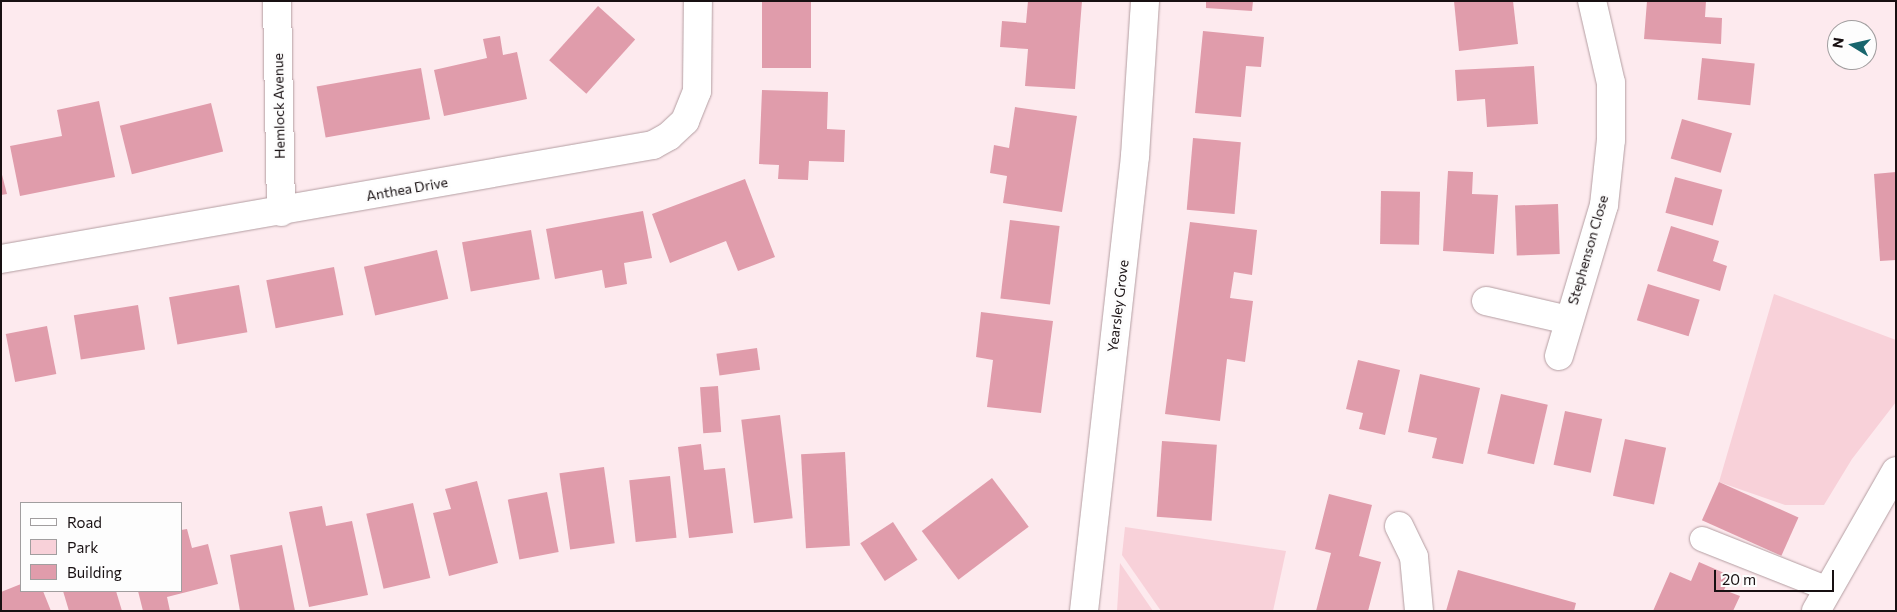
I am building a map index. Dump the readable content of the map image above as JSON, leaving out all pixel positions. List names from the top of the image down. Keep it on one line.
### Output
{"streets":{"street":["Hemlock Avenue","Anthea Drive","Stephenson Close","Yearsley Grove"]},"crossings":[["Hemlock Avenue","Anthea Drive"]],"legend":["Road","Park","Building"],"scale_bar":"20 m","north":"left"}
